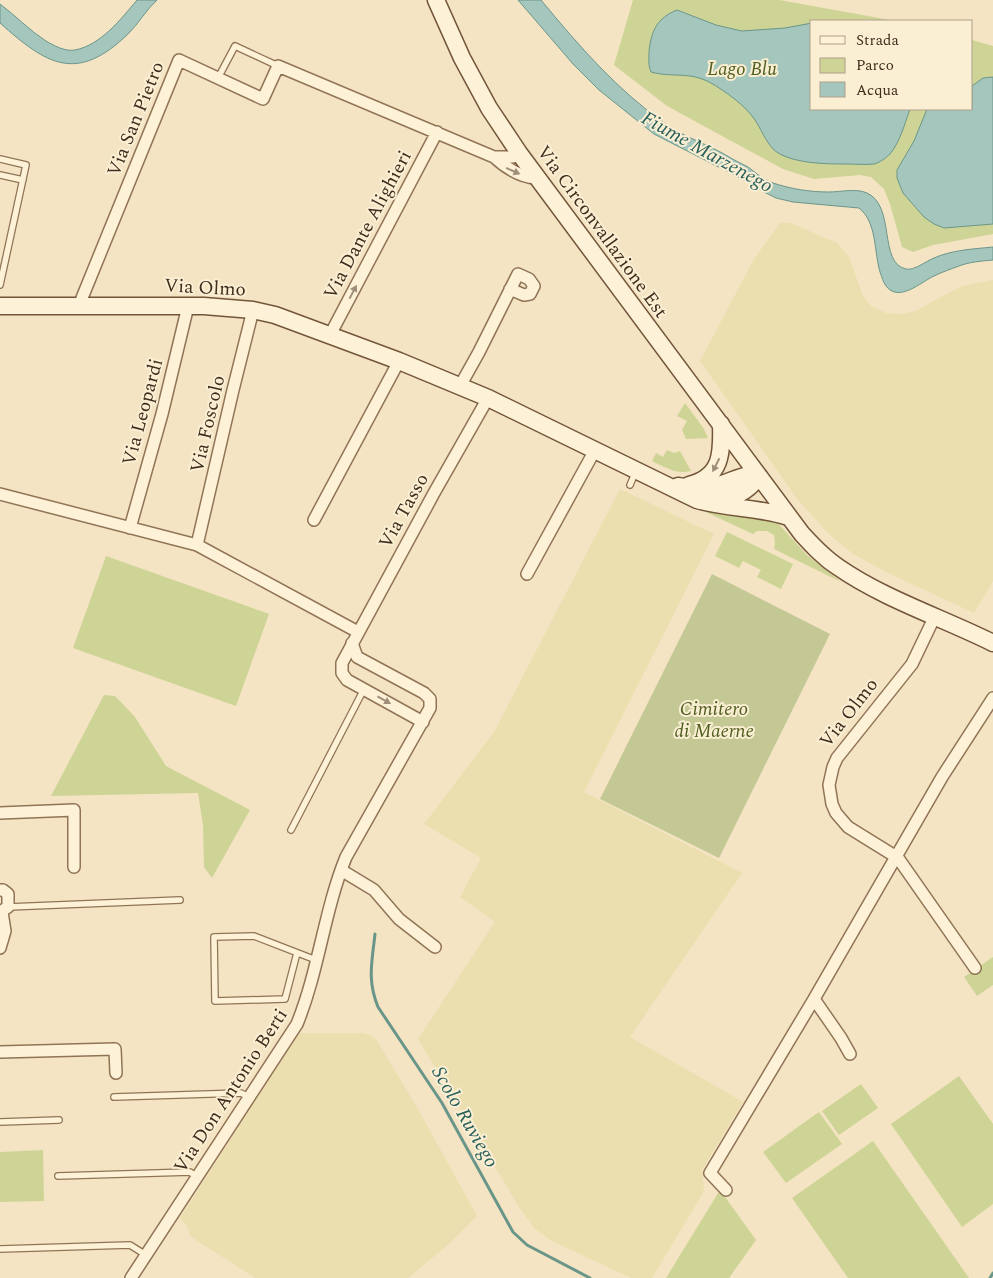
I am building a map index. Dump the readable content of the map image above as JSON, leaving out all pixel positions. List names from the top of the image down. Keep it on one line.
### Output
{"streets":{"street":["Via San Pietro","Via Dante Alighieri","Via Circonvallazione Est","Via Olmo","Via Leopardi","Via Foscolo","Via Tasso","Via Don Antonio Berti"]},"crossings":[["Via San Pietro","Via Olmo"],["Via Dante Alighieri","Via Olmo"],["Via Circonvallazione Est","Via Olmo"],["Via Olmo","Via Leopardi"],["Via Olmo","Via Foscolo"],["Via Olmo","Via Tasso"]],"one_way":["Via Dante Alighieri"],"water":["Fiume Marzenego","Scolo Ruviego"],"parks":["Lago Blu","Cimitero di Maerne"],"legend":["Strada","Parco","Acqua"]}
